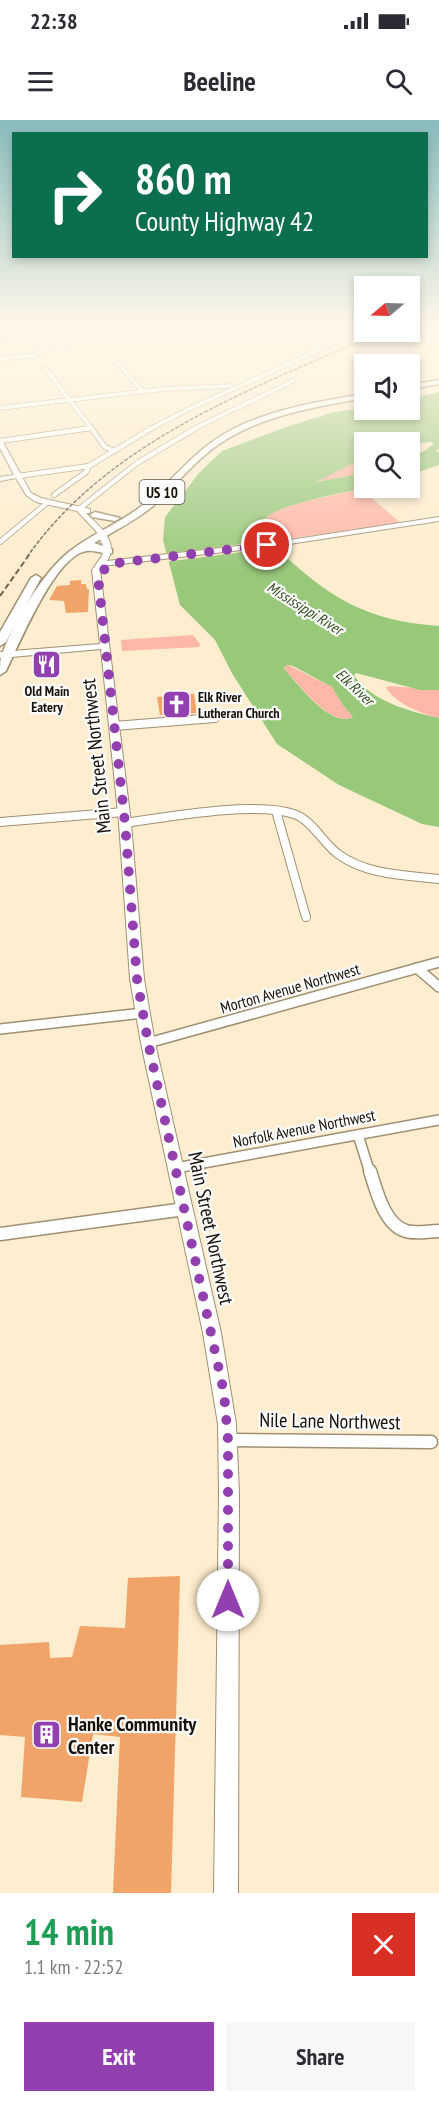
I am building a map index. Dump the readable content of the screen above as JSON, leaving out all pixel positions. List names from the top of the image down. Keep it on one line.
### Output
{"streets":{"highway":["US 10"],"street":["Main Street Northwest","Morton Avenue Northwest","Norfolk Avenue Northwest","Nile Lane Northwest"]},"crossings":[["Main Street Northwest","Morton Avenue Northwest"],["Main Street Northwest","Norfolk Avenue Northwest"],["Main Street Northwest","Nile Lane Northwest"]],"water":["Mississippi River","Elk River"],"places":{"restaurant":["Old Main Eatery"],"church":["Elk River Lutheran Church"],"building":["Hanke Community Center"]},"north":"left","page":{"status":"22:38","header":"Beeline","turn":["860 m","County Highway 42"],"heading":["14 min","1.1 km · 22:52"],"buttons":["Exit","Share"]}}
